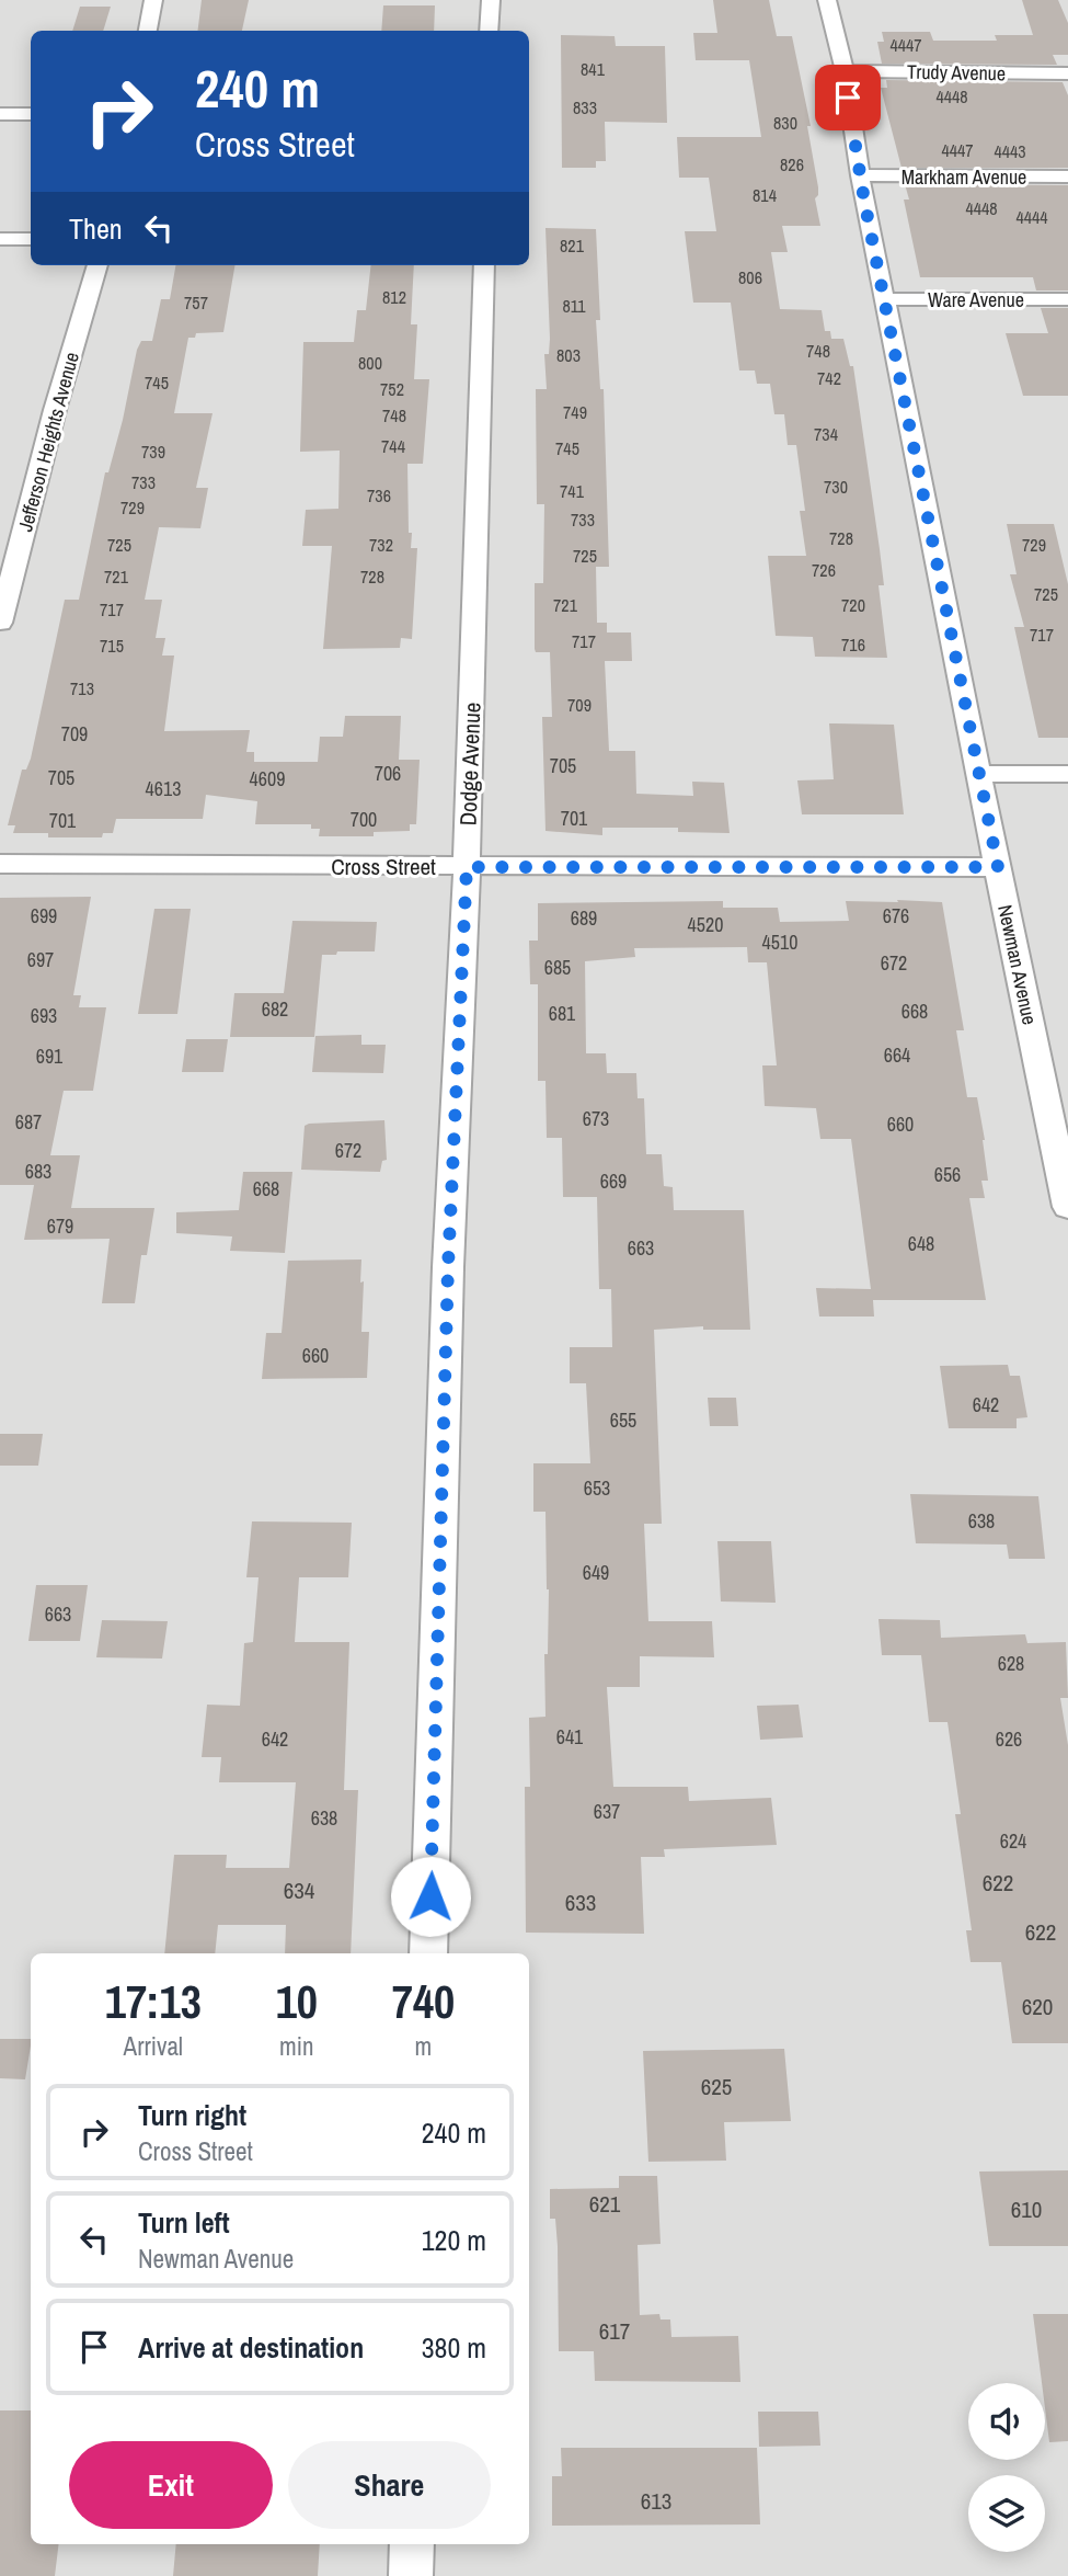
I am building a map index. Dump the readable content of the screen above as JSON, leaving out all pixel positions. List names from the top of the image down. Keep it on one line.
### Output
{"streets":{"street":["Trudy Avenue","Markham Avenue","Ware Avenue","Jefferson Heights Avenue","Dodge Avenue","Cross Street","Newman Avenue"]},"crossings":[["Trudy Avenue","Newman Avenue"],["Markham Avenue","Newman Avenue"],["Ware Avenue","Newman Avenue"],["Dodge Avenue","Cross Street"],["Cross Street","Newman Avenue"]],"house_numbers":["4447","841","4448","833","830","4447","4443","826","814","4448","4444","821","806","812","757","811","748","803","800","742","745","752","749","748","734","744","745","739","733","730","741","736","729","733","728","725","732","729","725","726","721","728","725","721","720","717","717","717","716","715","713","709","709","705","706","705","4609","4613","701","700","701","699","676","689","4520","4510","697","672","685","682","668","681","693","664","691","673","687","660","672","683","656","669","668","679","648","663","660","642","655","653","638","649","663","628","641","642","626","637","638","624","622","634","633","622","620","625","621","610","617","613"],"page":{"turn":["240 m","Cross Street"],"then":"Then","eta":["17:13","Arrival","10","min","740","m"],"list":[{"name":"Turn right","note":"Cross Street","value":"240 m"},{"name":"Turn left","note":"Newman Avenue","value":"120 m"},{"name":"Arrive at destination","value":"380 m"}],"buttons":["Exit","Share"]}}
